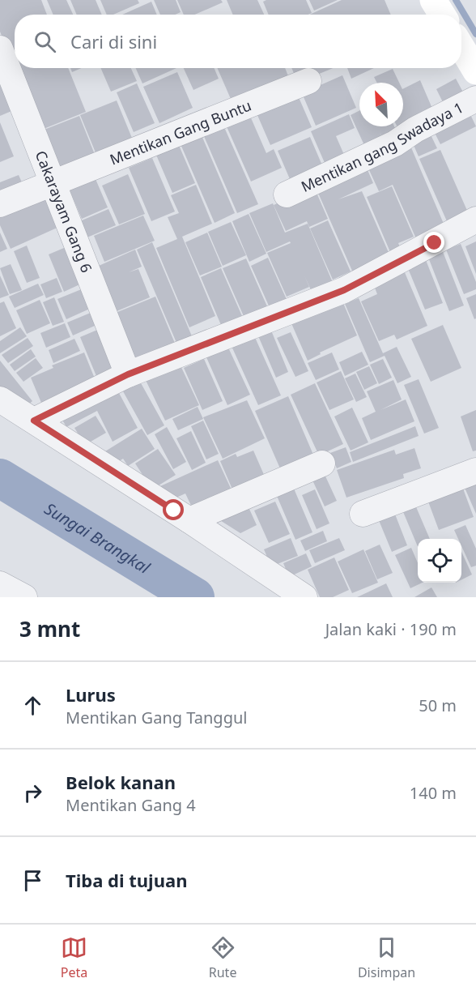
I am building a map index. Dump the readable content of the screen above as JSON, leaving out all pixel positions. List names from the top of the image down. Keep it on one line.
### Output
{"streets":{"street":["Mentikan Gang Buntu","Mentikan gang Swadaya 1","Cakarayam Gang 6"]},"crossings":[["Mentikan Gang Buntu","Cakarayam Gang 6"]],"water":["Sungai Brangkal"],"north":"top left","page":{"search":"Cari di sini","heading":["3 mnt","Jalan kaki · 190 m"],"list":[["Lurus","Mentikan Gang Tanggul","50 m"],["Belok kanan","Mentikan Gang 4","140 m"],"Tiba di tujuan"],"nav":["Peta","Rute","Disimpan"]}}
